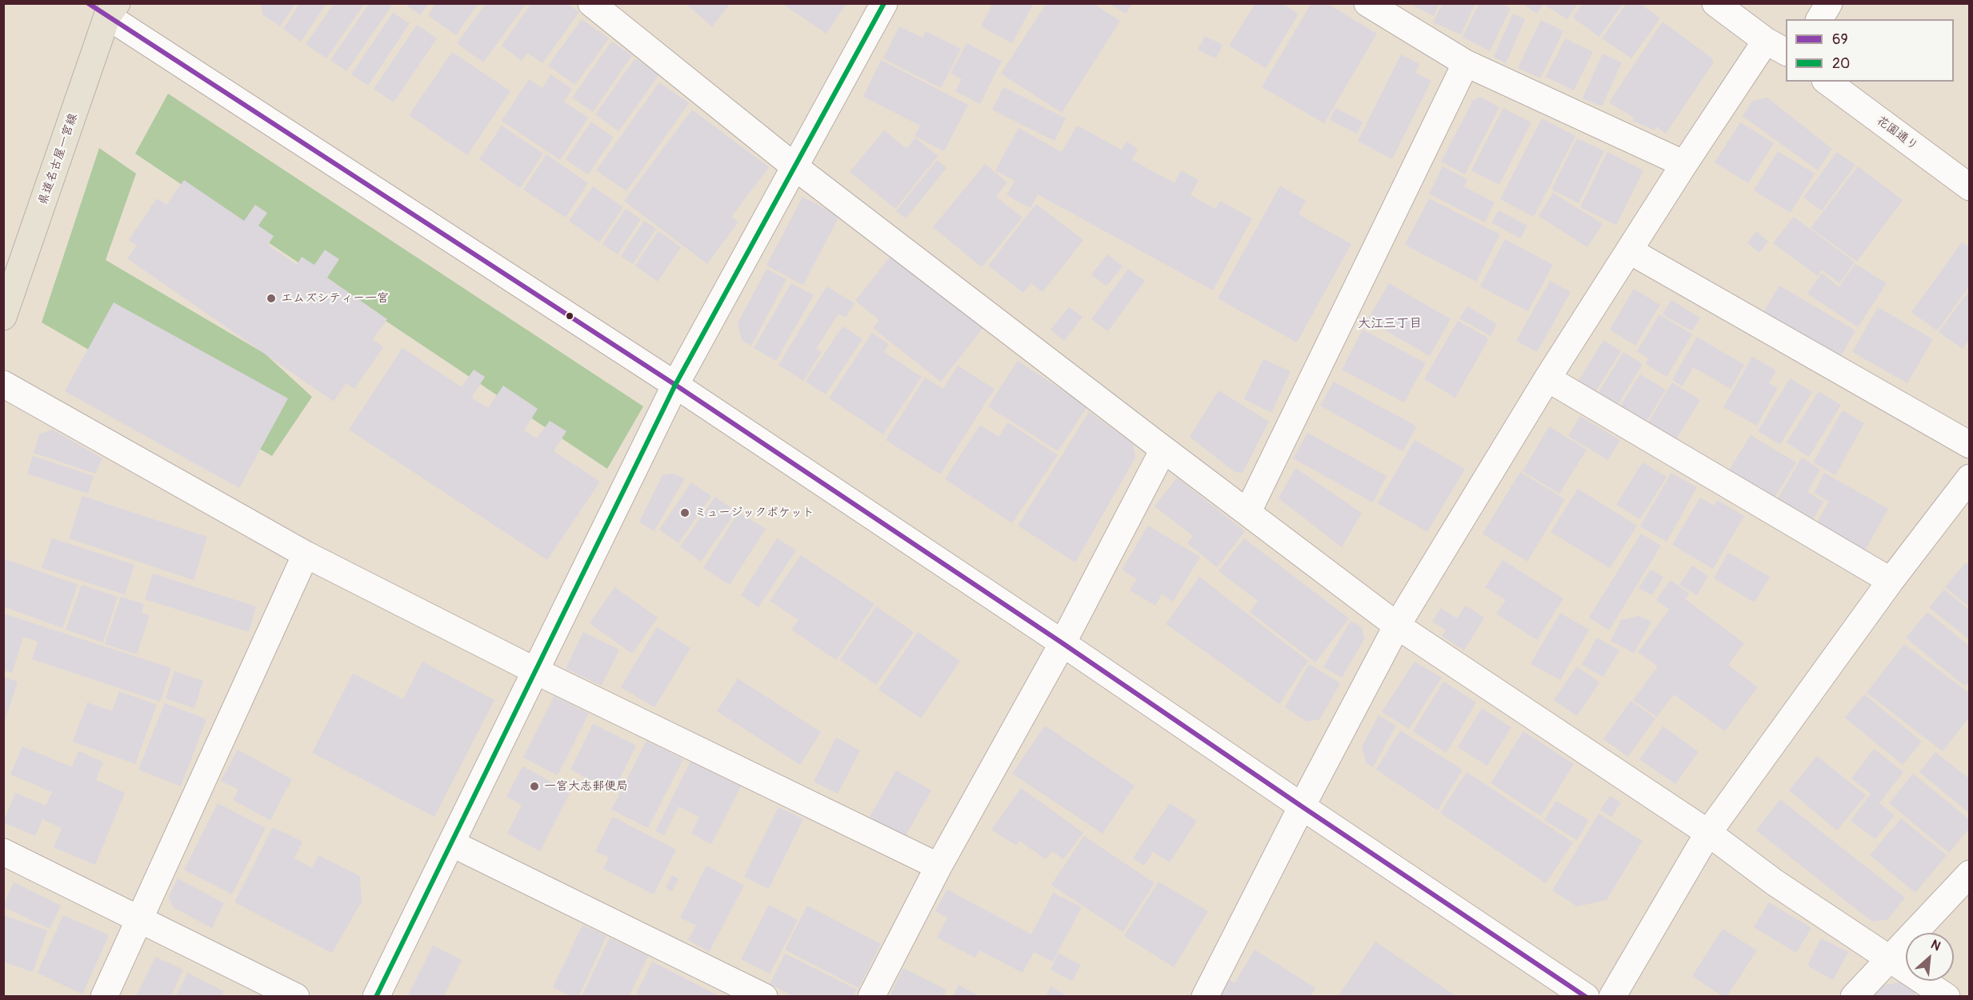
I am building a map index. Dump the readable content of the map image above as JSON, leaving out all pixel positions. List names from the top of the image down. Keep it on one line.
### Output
{"streets":{"main road":["県道名古屋一宮線"],"street":["花園通り"]},"districts":["大江三丁目"],"places":["エムズシティー一宮","ミュージックポケット","一宮大志郵便局"],"lines":["transit line 69","transit line 20"],"legend":["69","20"],"north":"top right"}
